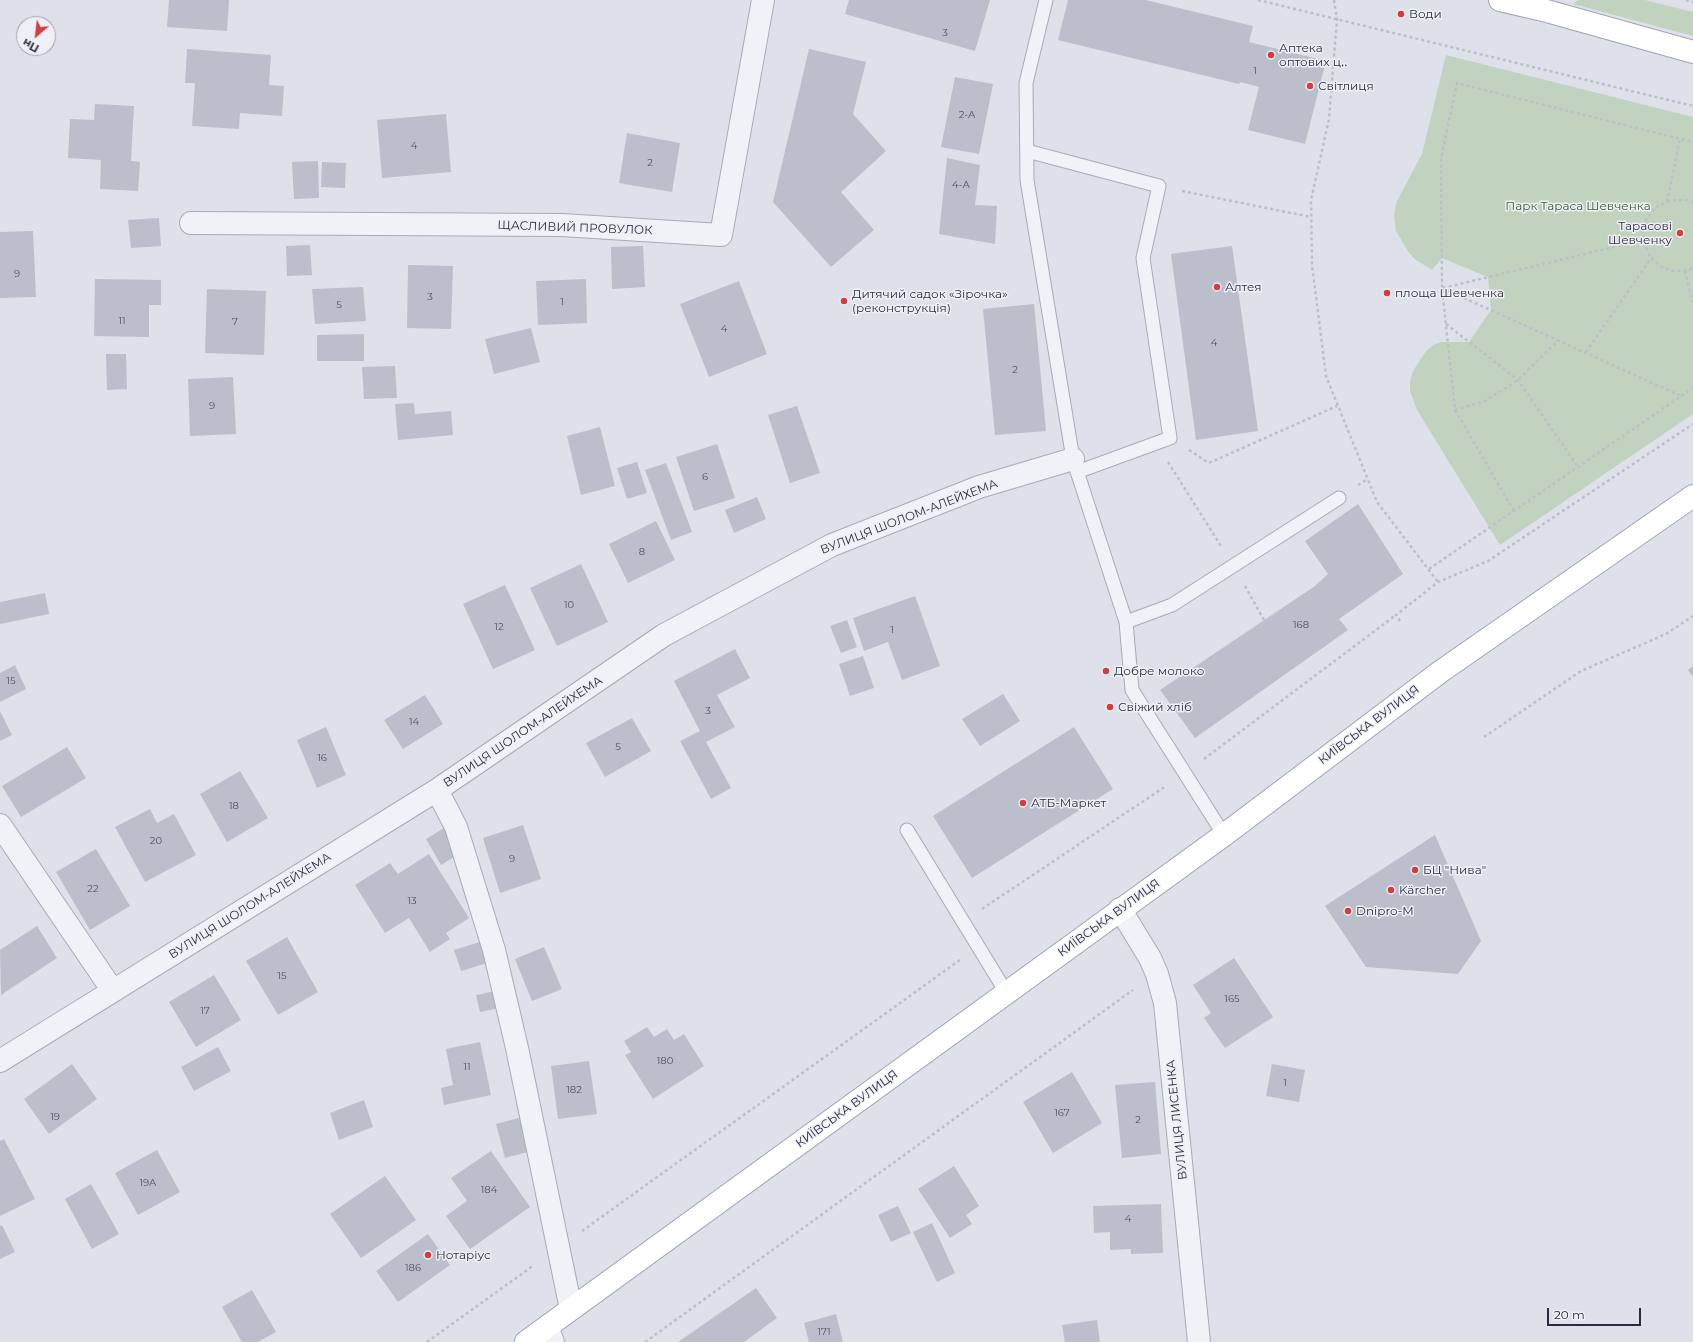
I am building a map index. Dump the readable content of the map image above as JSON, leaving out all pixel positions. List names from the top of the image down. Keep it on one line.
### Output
{"streets":{"main road":["КИЇВСЬКА ВУЛИЦЯ"],"street":["ЩАСЛИВИЙ ПРОВУЛОК","ВУЛИЦЯ ШОЛОМ-АЛЕЙХЕМА","ВУЛИЦЯ ЛИСЕНКА"]},"crossings":[["КИЇВСЬКА ВУЛИЦЯ","ВУЛИЦЯ ЛИСЕНКА"]],"parks":["Парк Тараса Шевченка"],"places":["Води","Аптека оптових ц‥","Світлиця","Тарасові Шевченку","Алтея","площа Шевченка","Дитячий садок «Зірочка» (реконструкція)","Добре молоко","Свіжий хліб","АТБ-Маркет","БЦ \"Нива\"","Kärcher","Dnipro-M","Нотаріус"],"house_numbers":["3","1","2-А","4","2","4-А","9","3","1","5","11","7","4","4","2","9","6","8","10","168","12","1","15","3","14","5","16","18","20","9","22","13","15","165","17","180","11","1","182","167","19","2","19А","184","4","186","171"],"scale_bar":"20 m","north":"bottom left"}
